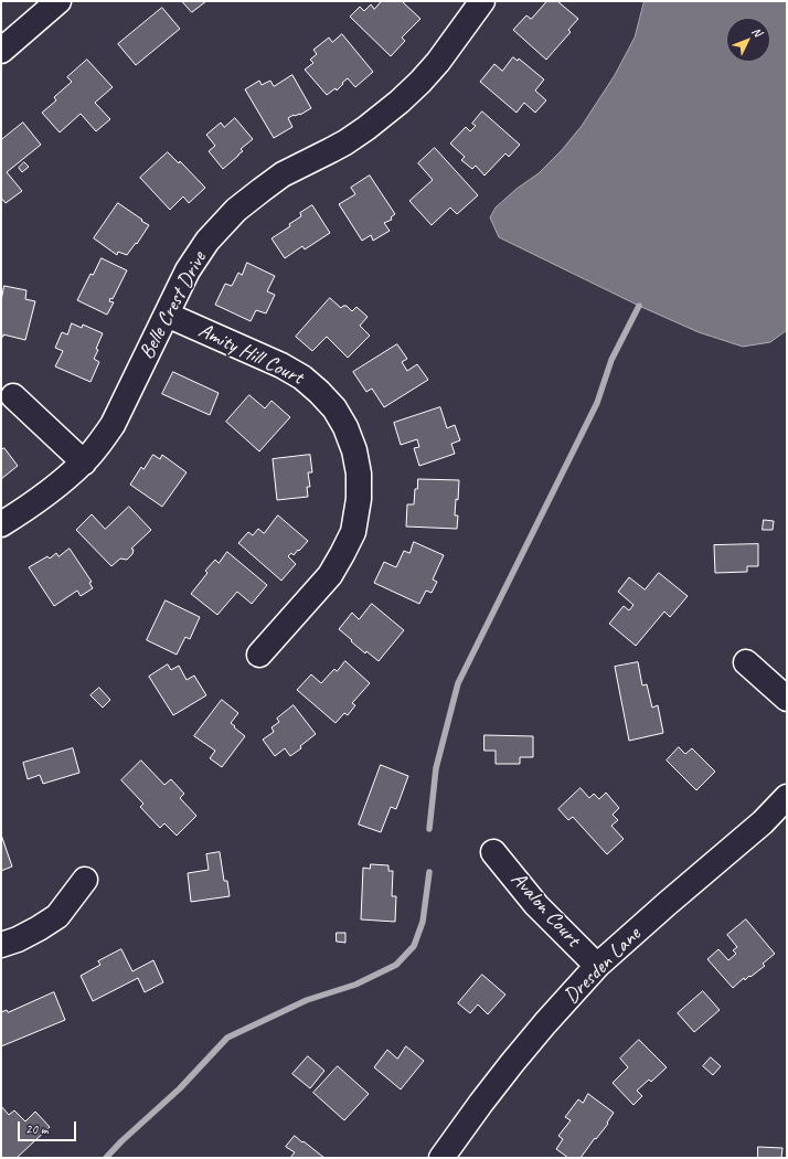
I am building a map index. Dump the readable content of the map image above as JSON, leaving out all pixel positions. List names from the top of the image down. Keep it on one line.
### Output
{"streets":{"street":["Belle Crest Drive","Amity Hill Court","Avalon Court","Dresden Lane"]},"crossings":[["Belle Crest Drive","Amity Hill Court"],["Avalon Court","Dresden Lane"]],"scale_bar":"20 m","north":"top right"}
